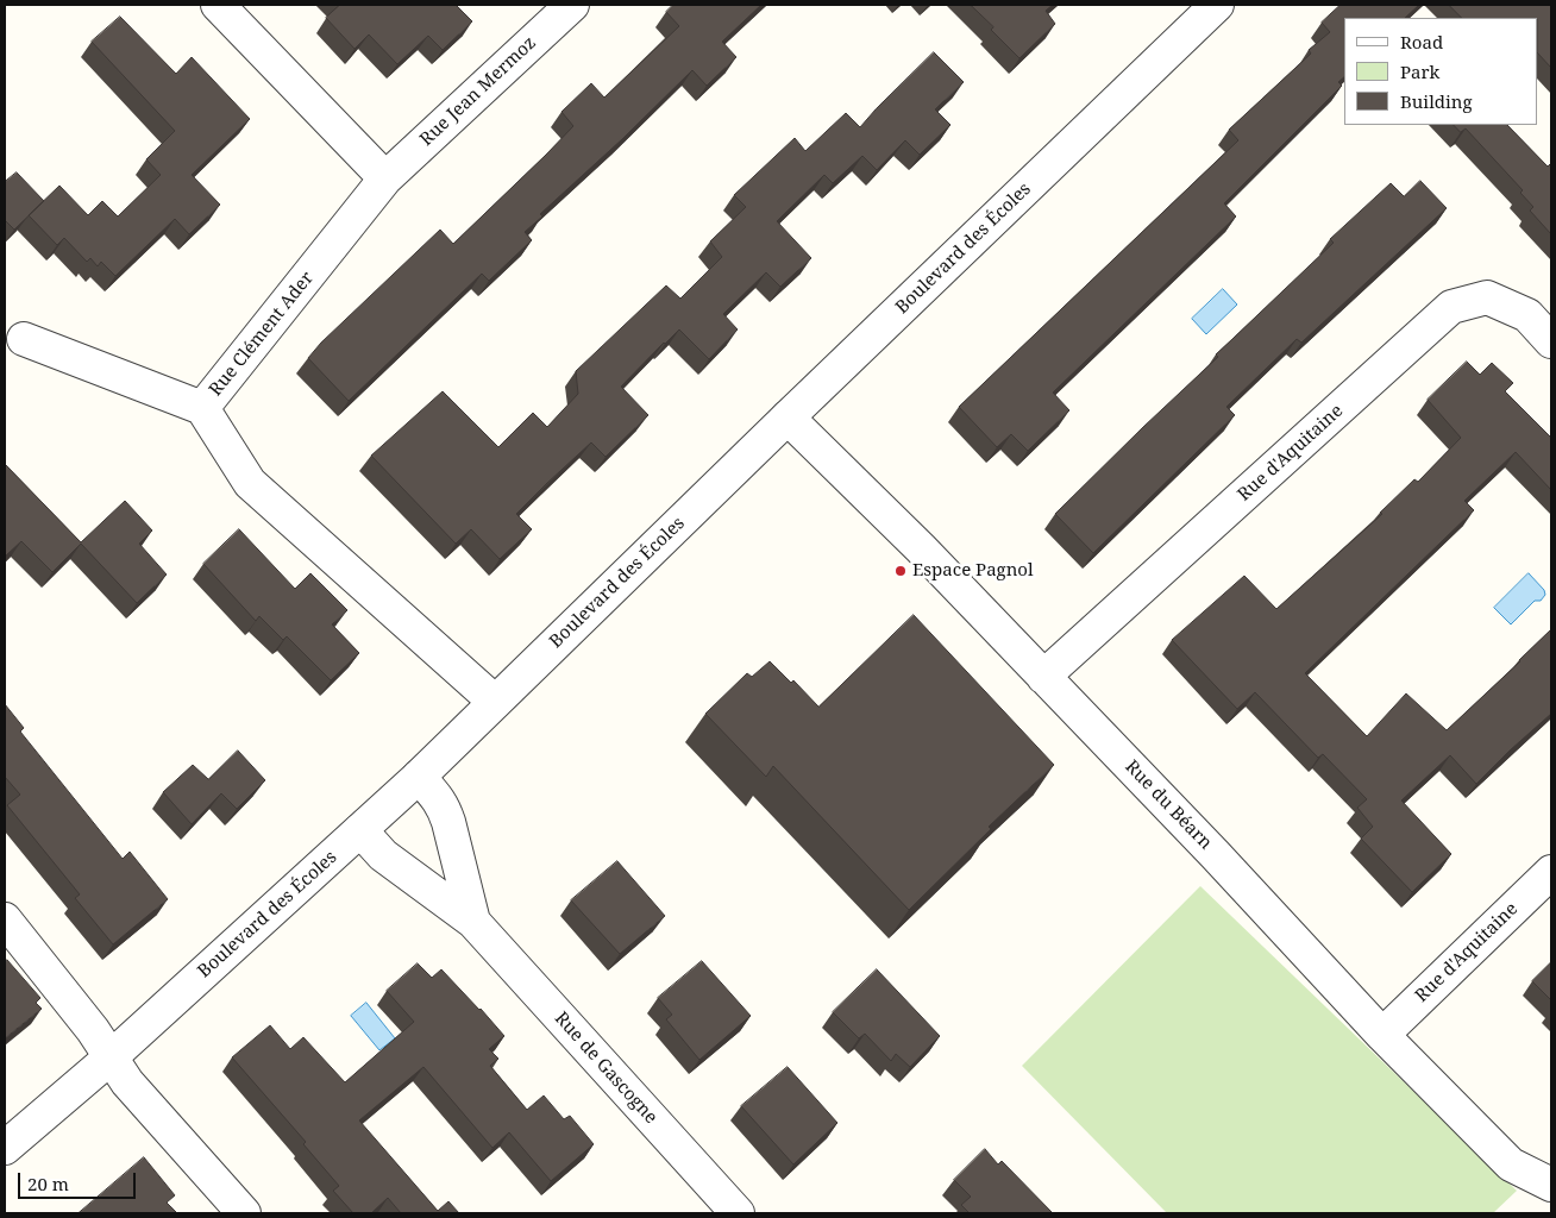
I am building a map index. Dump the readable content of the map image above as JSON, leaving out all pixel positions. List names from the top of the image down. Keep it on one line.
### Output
{"streets":{"street":["Rue Jean Mermoz","Boulevard des Écoles","Rue Clément Ader","Rue d'Aquitaine","Rue du Béarn","Rue de Gascogne"]},"crossings":[["Rue Jean Mermoz","Rue Clément Ader"],["Boulevard des Écoles","Rue Clément Ader"],["Boulevard des Écoles","Rue du Béarn"],["Boulevard des Écoles","Rue de Gascogne"],["Rue d'Aquitaine","Rue du Béarn"]],"places":["Espace Pagnol"],"legend":["Road","Park","Building"],"scale_bar":"20 m"}
